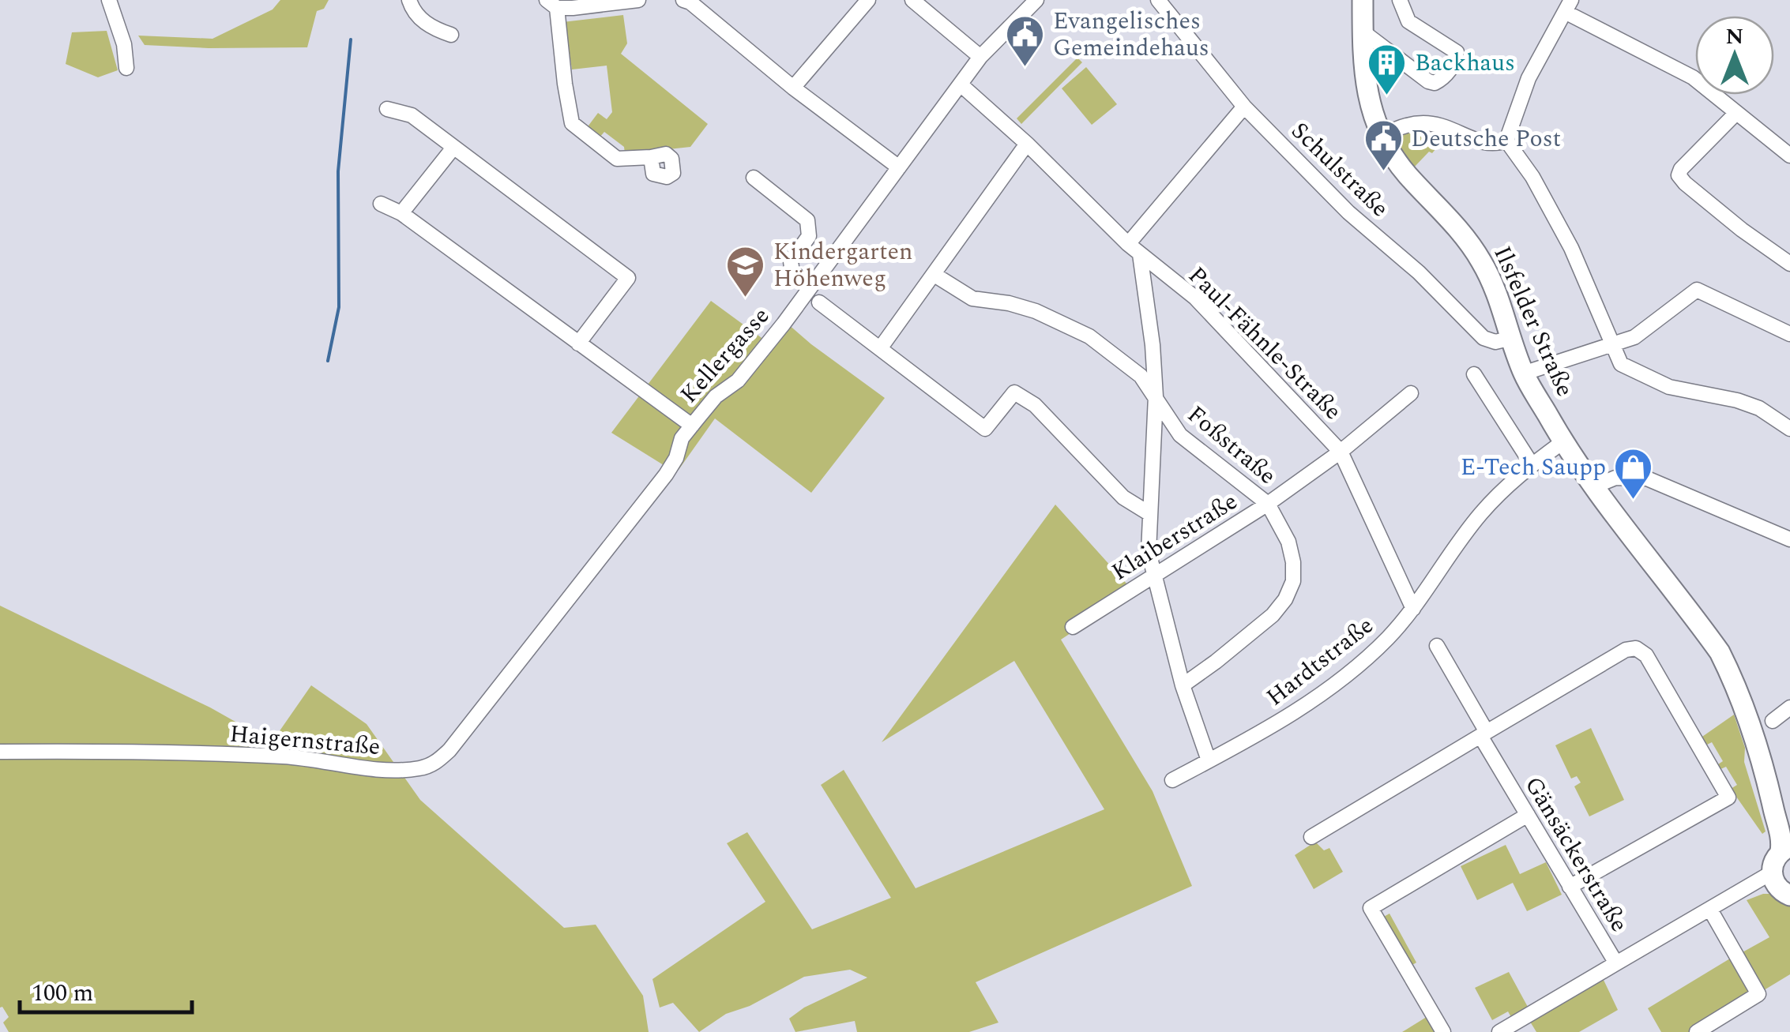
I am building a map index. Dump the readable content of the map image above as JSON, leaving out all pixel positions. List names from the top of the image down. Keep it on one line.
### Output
{"streets":{"main road":["Ilsfelder Straße"],"street":["Schulstraße","Paul-Fähnle-Straße","Kellergasse","Foßstraße","Klaiberstraße","Hardtstraße","Haigernstraße","Gänsäckerstraße"]},"crossings":[["Schulstraße","Ilsfelder Straße"],["Ilsfelder Straße","Hardtstraße"],["Ilsfelder Straße","Gänsäckerstraße"],["Paul-Fähnle-Straße","Kellergasse"],["Paul-Fähnle-Straße","Klaiberstraße"],["Paul-Fähnle-Straße","Hardtstraße"],["Kellergasse","Haigernstraße"],["Foßstraße","Klaiberstraße"]],"places":{"public building":["Evangelisches Gemeindehaus","Deutsche Post"],"building":["Backhaus"],"school or university":["Kindergarten Höhenweg"],"shop":["E-Tech Saupp"]},"scale_bar":"100 m","north":"top"}
